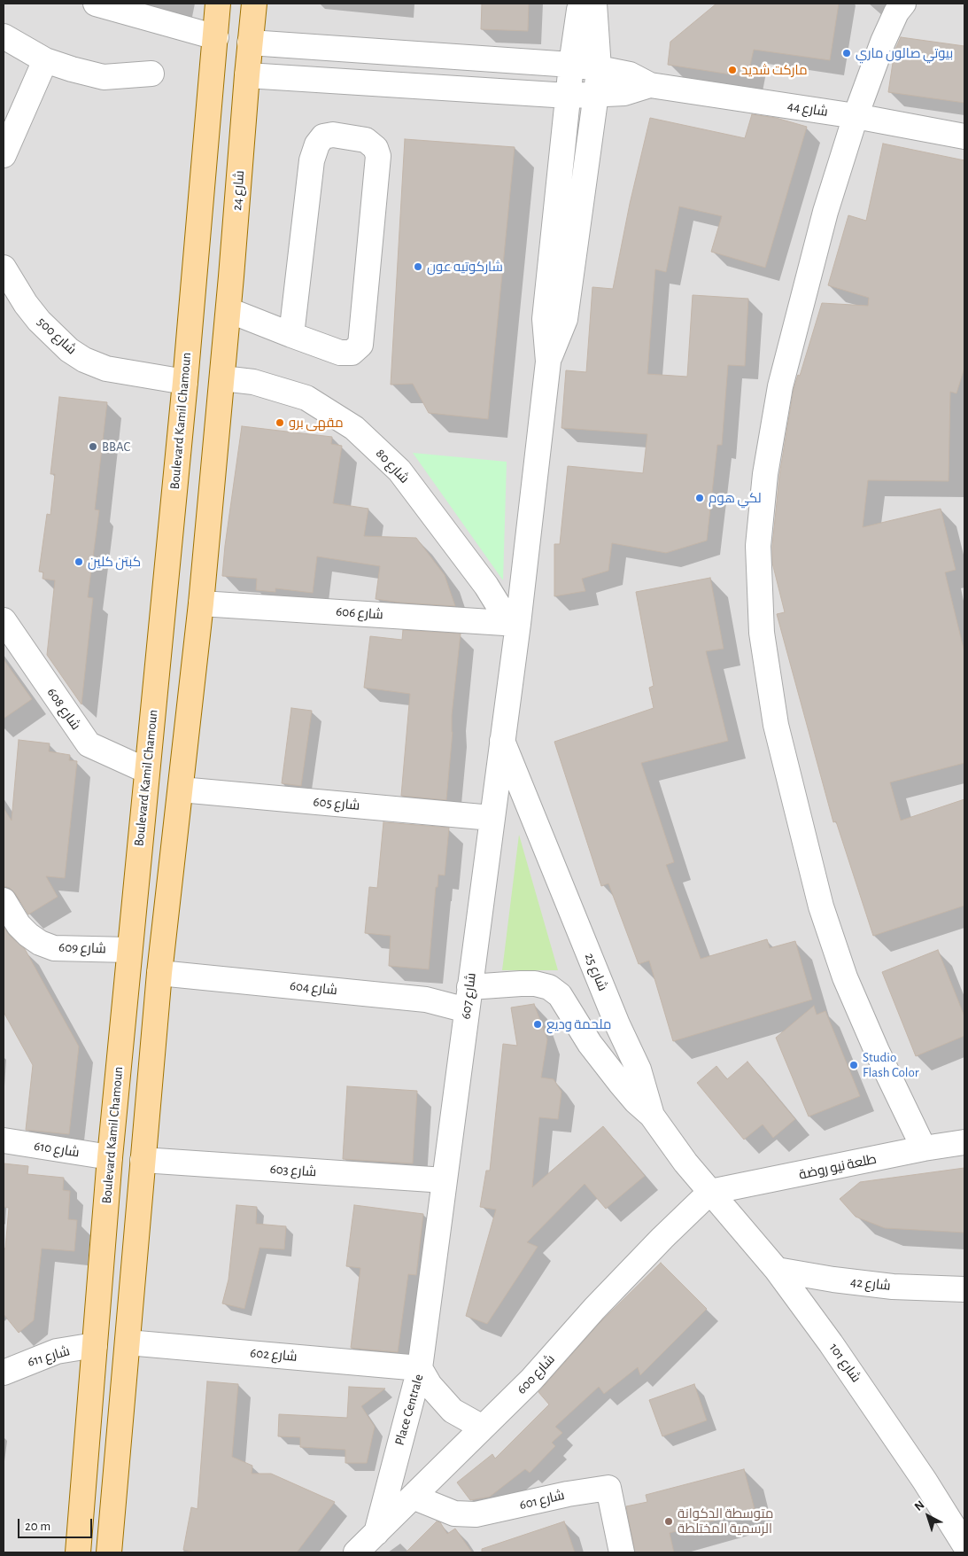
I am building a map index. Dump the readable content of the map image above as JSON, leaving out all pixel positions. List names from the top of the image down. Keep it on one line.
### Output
{"streets":{"main road":["شارع 24","Boulevard Kamil Chamoun"],"street":["شارع 44","شارع 500","شارع 80","شارع 606","شارع 608","شارع 605","شارع 609","شارع 25","شارع 604","شارع 607","شارع 610","طلعة نيو روضة","شارع 603","شارع 42","شارع 602","شارع 611","شارع 101","شارع 600","Place Centrale","شارع 601"]},"crossings":[["شارع 24","شارع 80"],["شارع 500","Boulevard Kamil Chamoun"],["Boulevard Kamil Chamoun","شارع 608"],["Boulevard Kamil Chamoun","شارع 609"],["Boulevard Kamil Chamoun","شارع 610"],["Boulevard Kamil Chamoun","شارع 611"],["شارع 80","شارع 606"],["شارع 80","شارع 607"],["شارع 606","شارع 607"],["شارع 605","شارع 607"],["شارع 25","شارع 604"],["شارع 25","شارع 607"],["شارع 25","طلعة نيو روضة"],["شارع 25","شارع 101"],["شارع 25","شارع 600"],["شارع 604","شارع 607"],["شارع 607","شارع 603"],["شارع 607","شارع 602"],["شارع 607","Place Centrale"],["طلعة نيو روضة","شارع 101"],["طلعة نيو روضة","شارع 600"],["شارع 42","شارع 101"],["شارع 602","Place Centrale"],["شارع 101","شارع 600"],["شارع 600","Place Centrale"],["شارع 600","شارع 601"]],"places":["بيوتي صالون ماري","ماركت شديد","شاركوتيه عون","مقهى برو","BBAC","لكي هوم","كبتن كلين","ملحمة وديع","Studio Flash Color","متوسطة الدكوانة الرسمية المختلطة"],"scale_bar":"20 m","north":"top left"}
